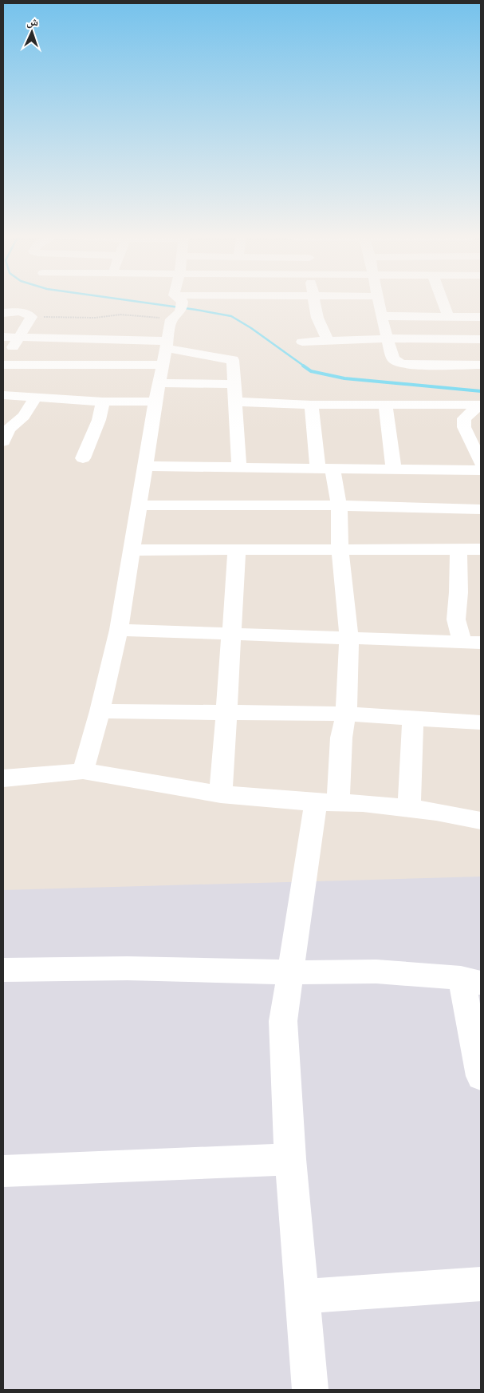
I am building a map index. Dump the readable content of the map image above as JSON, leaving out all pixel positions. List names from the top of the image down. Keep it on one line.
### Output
{"north":"top"}
